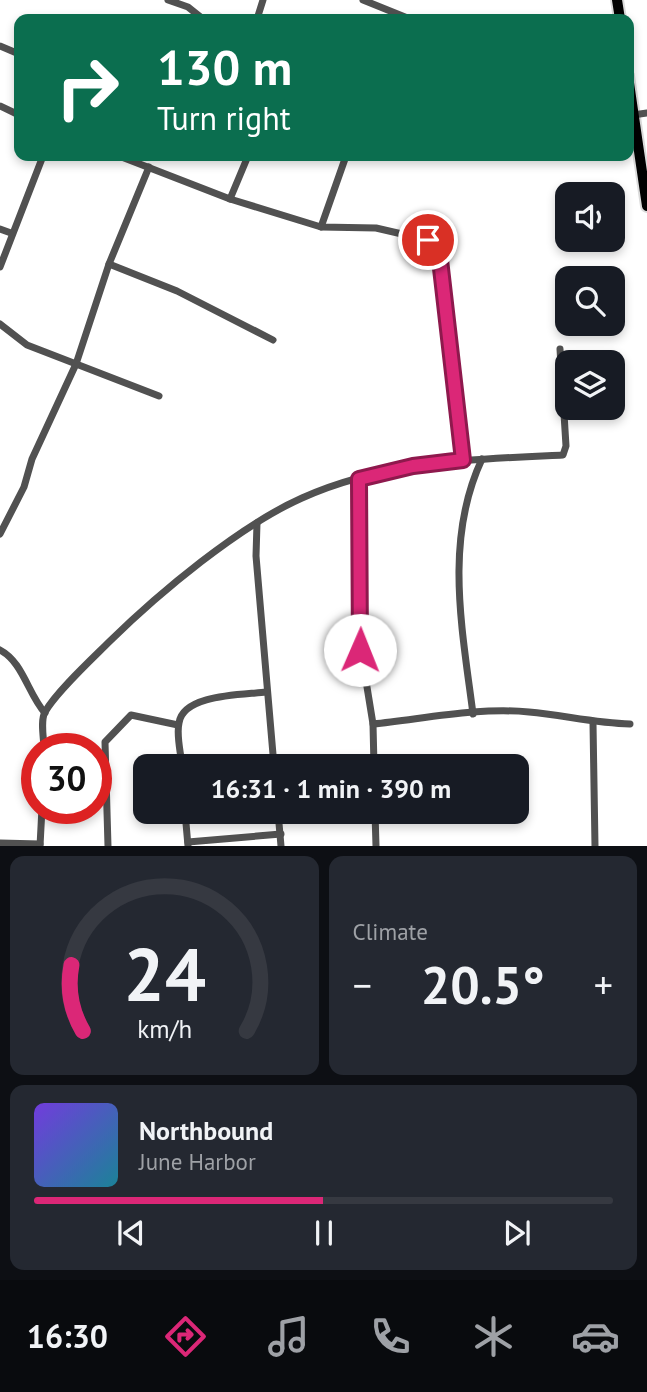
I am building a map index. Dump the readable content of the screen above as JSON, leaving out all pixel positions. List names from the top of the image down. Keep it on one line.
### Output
{"page":{"turn":["130 m","Turn right"],"limit":"30","trip":"16:31 · 1 min · 390 m","tile":"Climate","heat":["−","20.5°","+"],"song":["Northbound","June Harbor"],"tabs":"16:30","gauge":["24","km/h"]}}
